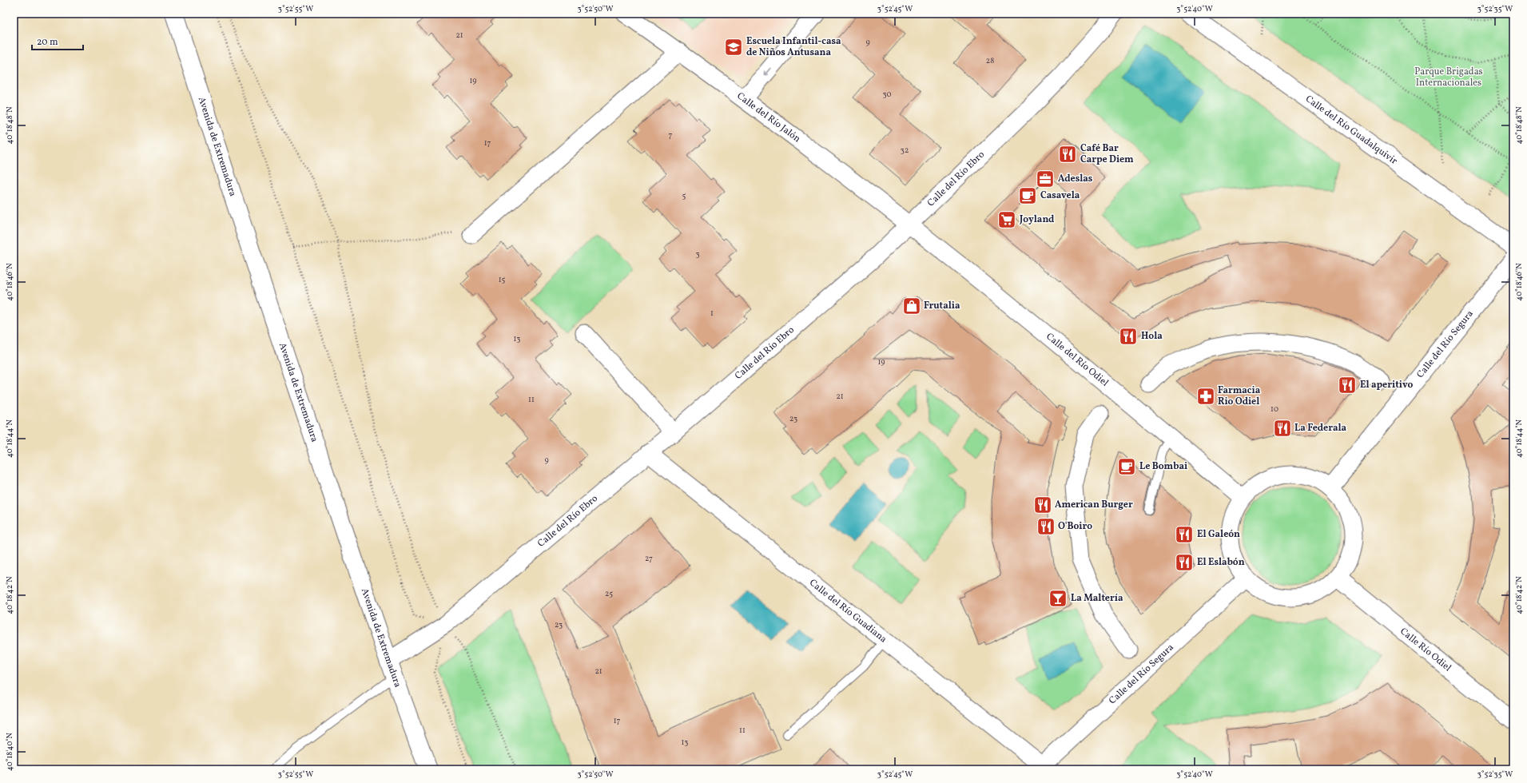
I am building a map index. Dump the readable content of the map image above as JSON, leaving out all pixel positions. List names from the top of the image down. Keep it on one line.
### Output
{"streets":{"street":["Calle del Río Jalón","Calle del Río Guadalquivir","Avenida de Extremadura","Calle del Río Ebro","Calle del Río Segura","Calle del Río Odiel","Calle del Río Guadiana","Calle Río Odiel"]},"crossings":[["Calle del Río Jalón","Calle del Río Ebro"],["Calle del Río Jalón","Calle del Río Odiel"],["Avenida de Extremadura","Calle del Río Ebro"],["Calle del Río Ebro","Calle del Río Odiel"],["Calle del Río Ebro","Calle del Río Guadiana"],["Calle del Río Segura","Calle del Río Guadiana"]],"parks":["Parque Brigadas Internacionales"],"places":{"school or university":["Escuela Infantil-casa de Niños Antusana"],"restaurant":["Café Bar Carpe Diem","Hola","El aperitivo","La Federala","American Burger","O'Boiro","El Galeón","El Eslabón"],"office":["Adeslas"],"cafe":["Casavela","Le Bombai"],"supermarket":["Joyland"],"shop":["Frutalia"],"pharmacy":["Farmacia Rio Odiel"],"bar":["La Maltería"]},"house_numbers":["21","9","28","19","30","7","17","32","5","3","15","1","13","19","21","11","10","23","9","27","25","23","21","17","11","13"],"scale_bar":"20 m","coordinates":["3°52'55\"W","3°52'50\"W","3°52'45\"W","3°52'40\"W","3°52'35\"W","40°18'48\"N","40°18'46\"N","40°18'44\"N","40°18'42\"N","40°18'40\"N"]}
